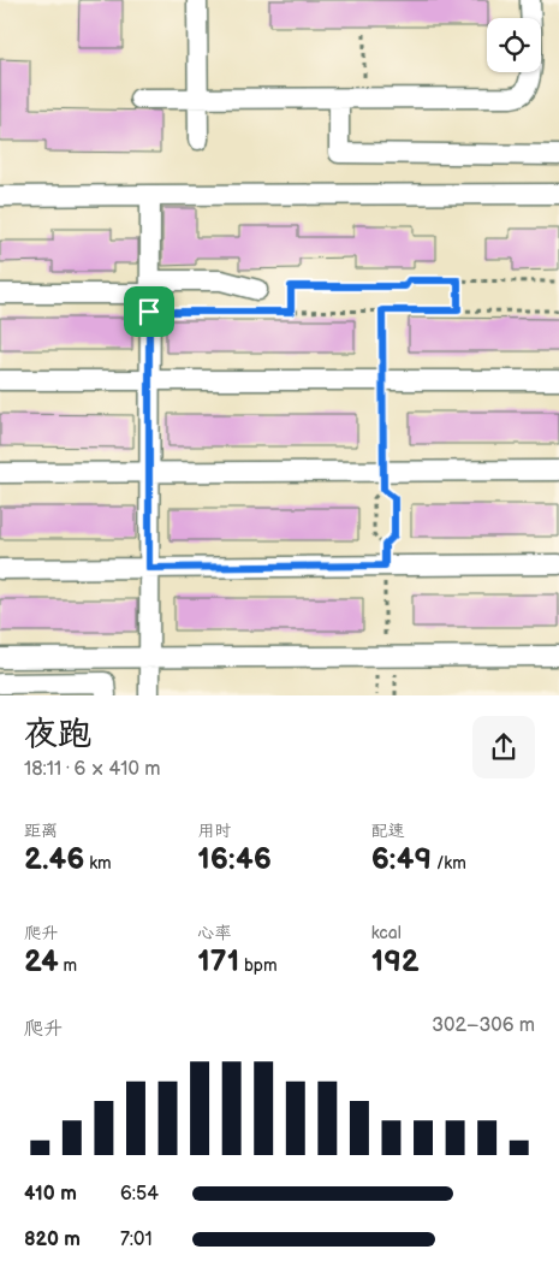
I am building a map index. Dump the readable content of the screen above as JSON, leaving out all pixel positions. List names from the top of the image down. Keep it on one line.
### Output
{"page":{"heading":["夜跑","18:11 · 6 × 410 m"],"stats":[["距离","2.46 km"],["用时","16:46"],["配速","6:49 /km"],["爬升","24 m"],["心率","171 bpm"],["kcal","192"]],"chart":["爬升","302–306 m"],"list":[{"name":"410 m","note":"6:54"},{"name":"820 m","note":"7:01"}]}}
